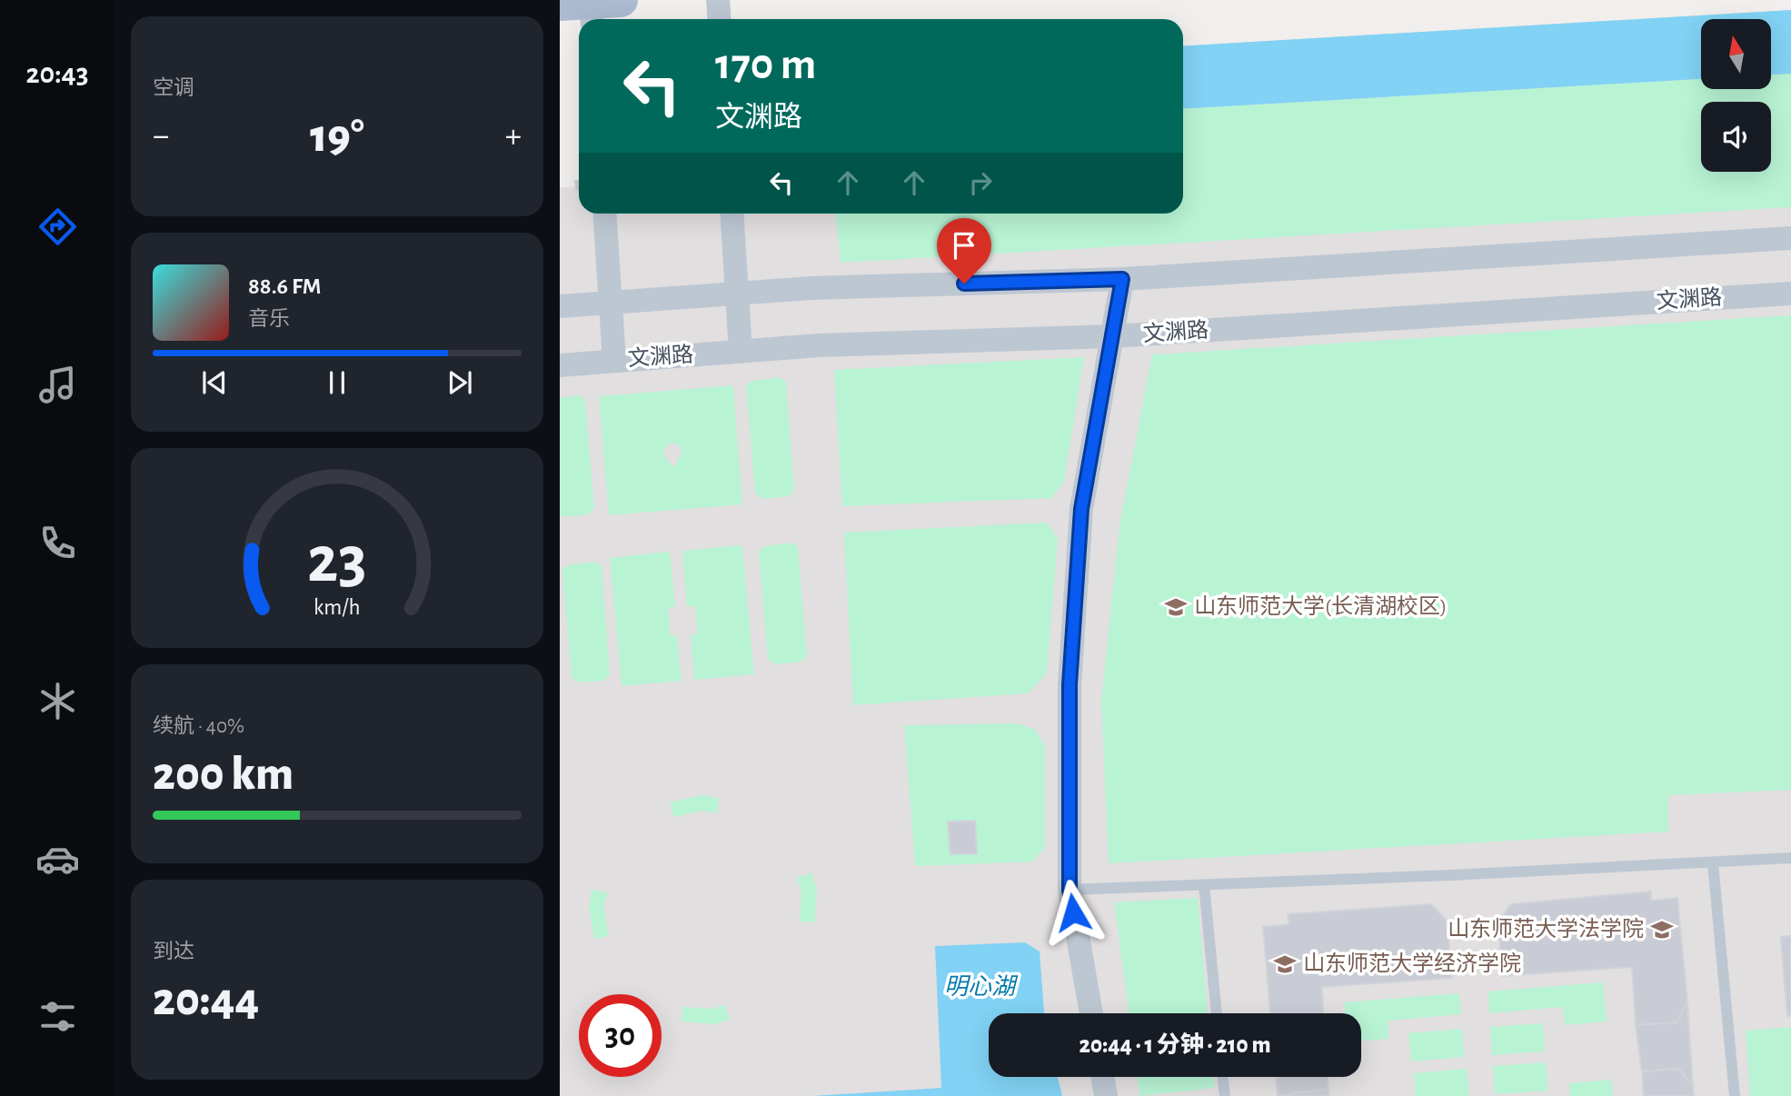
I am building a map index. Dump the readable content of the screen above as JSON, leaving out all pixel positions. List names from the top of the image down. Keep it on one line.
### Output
{"streets":{"street":["文渊路"]},"water":["明心湖"],"places":{"school or university":["山东师范大学(长清湖校区)","山东师范大学法学院","山东师范大学经济学院"]},"north":"top","page":{"tabs":"20:43","tile":["空调",["续航 · 40%","200 km"],["到达","20:44"]],"turn":["170 m","文渊路"],"heat":["−","19°","+"],"song":["88.6 FM","音乐"],"limit":"30","trip":"20:44 · 1 分钟 · 210 m","gauge":["23","km/h"]}}
